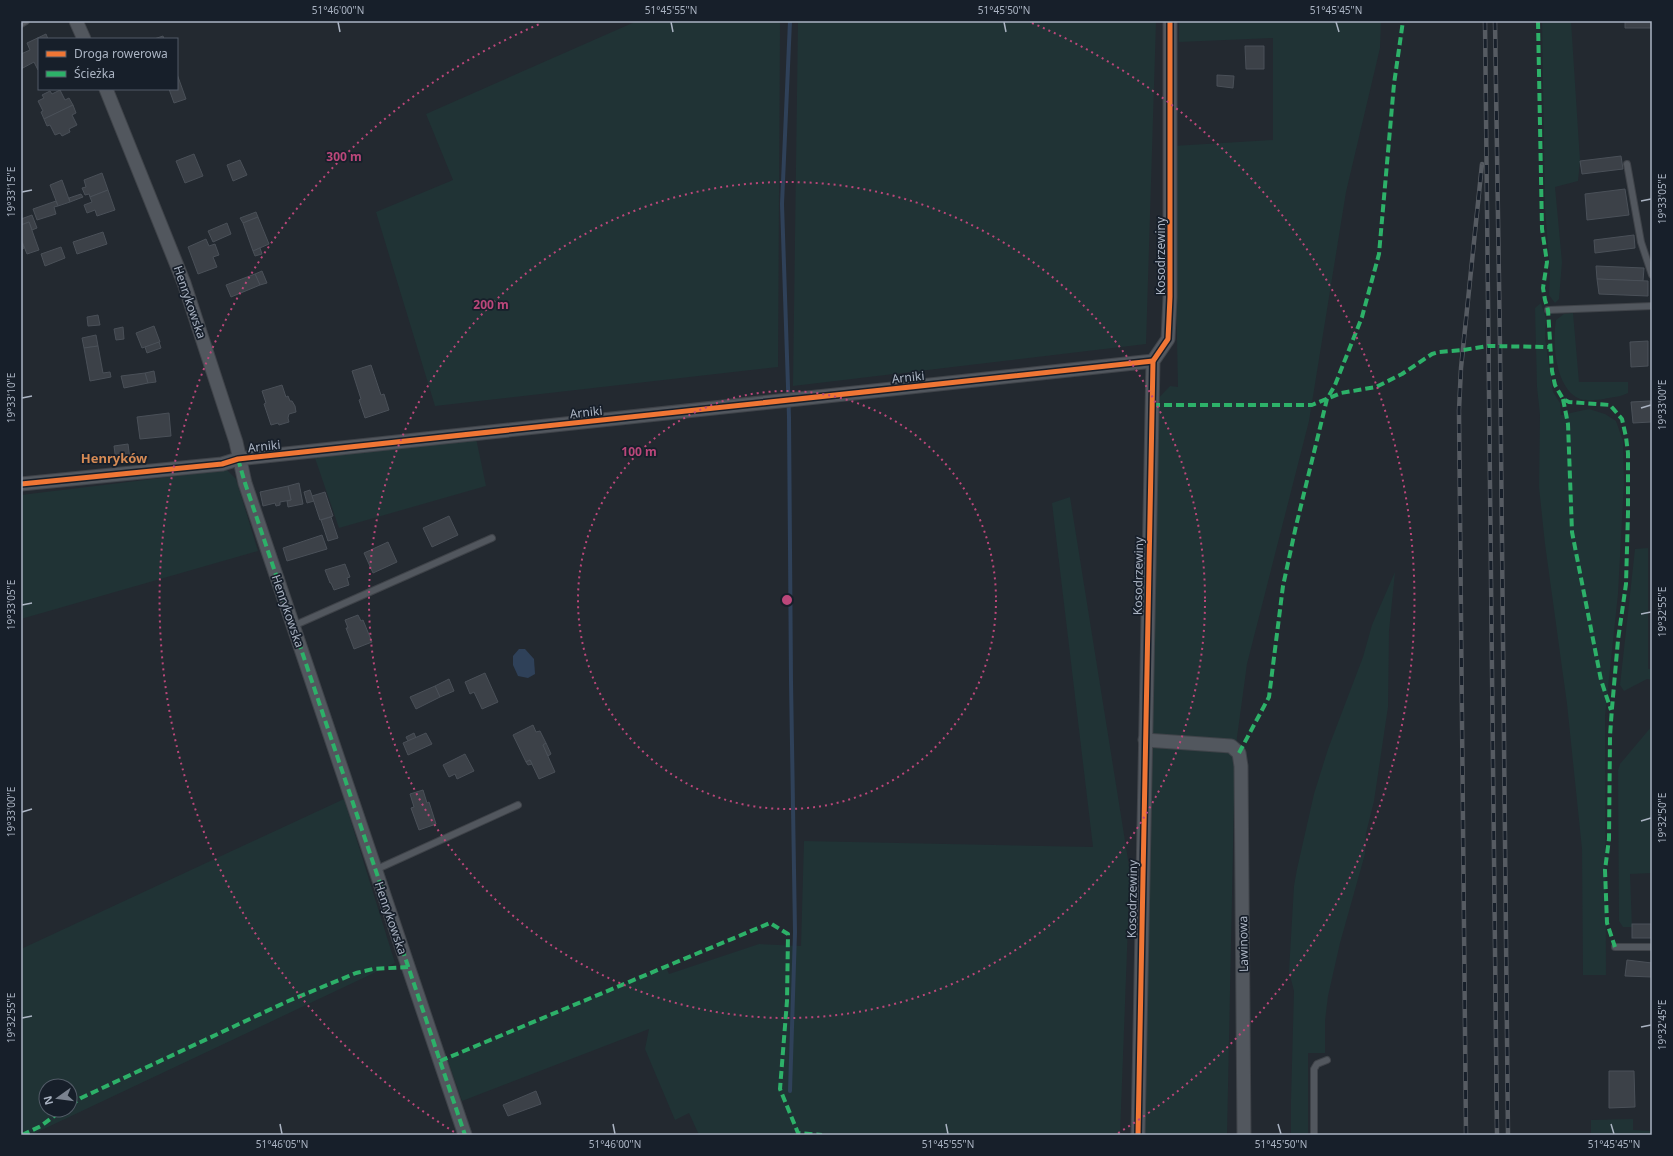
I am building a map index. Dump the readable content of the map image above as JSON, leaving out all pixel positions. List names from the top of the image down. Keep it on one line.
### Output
{"streets":{"street":["Kosodrzewiny","Henrykowska","Arniki","Lawinowa"]},"crossings":[["Kosodrzewiny","Arniki"],["Kosodrzewiny","Lawinowa"],["Henrykowska","Arniki"]],"districts":["Henryków"],"legend":["Droga rowerowa","Ścieżka"],"north":"left","coordinates":["51°46'00\"N","51°45'55\"N","51°45'50\"N","51°45'45\"N","19°33'15\"E","19°33'05\"E","19°33'10\"E","19°33'00\"E","19°32'55\"E","19°32'50\"E","19°32'45\"E","51°46'05\"N"],"rings":["300 m","200 m","100 m"]}
